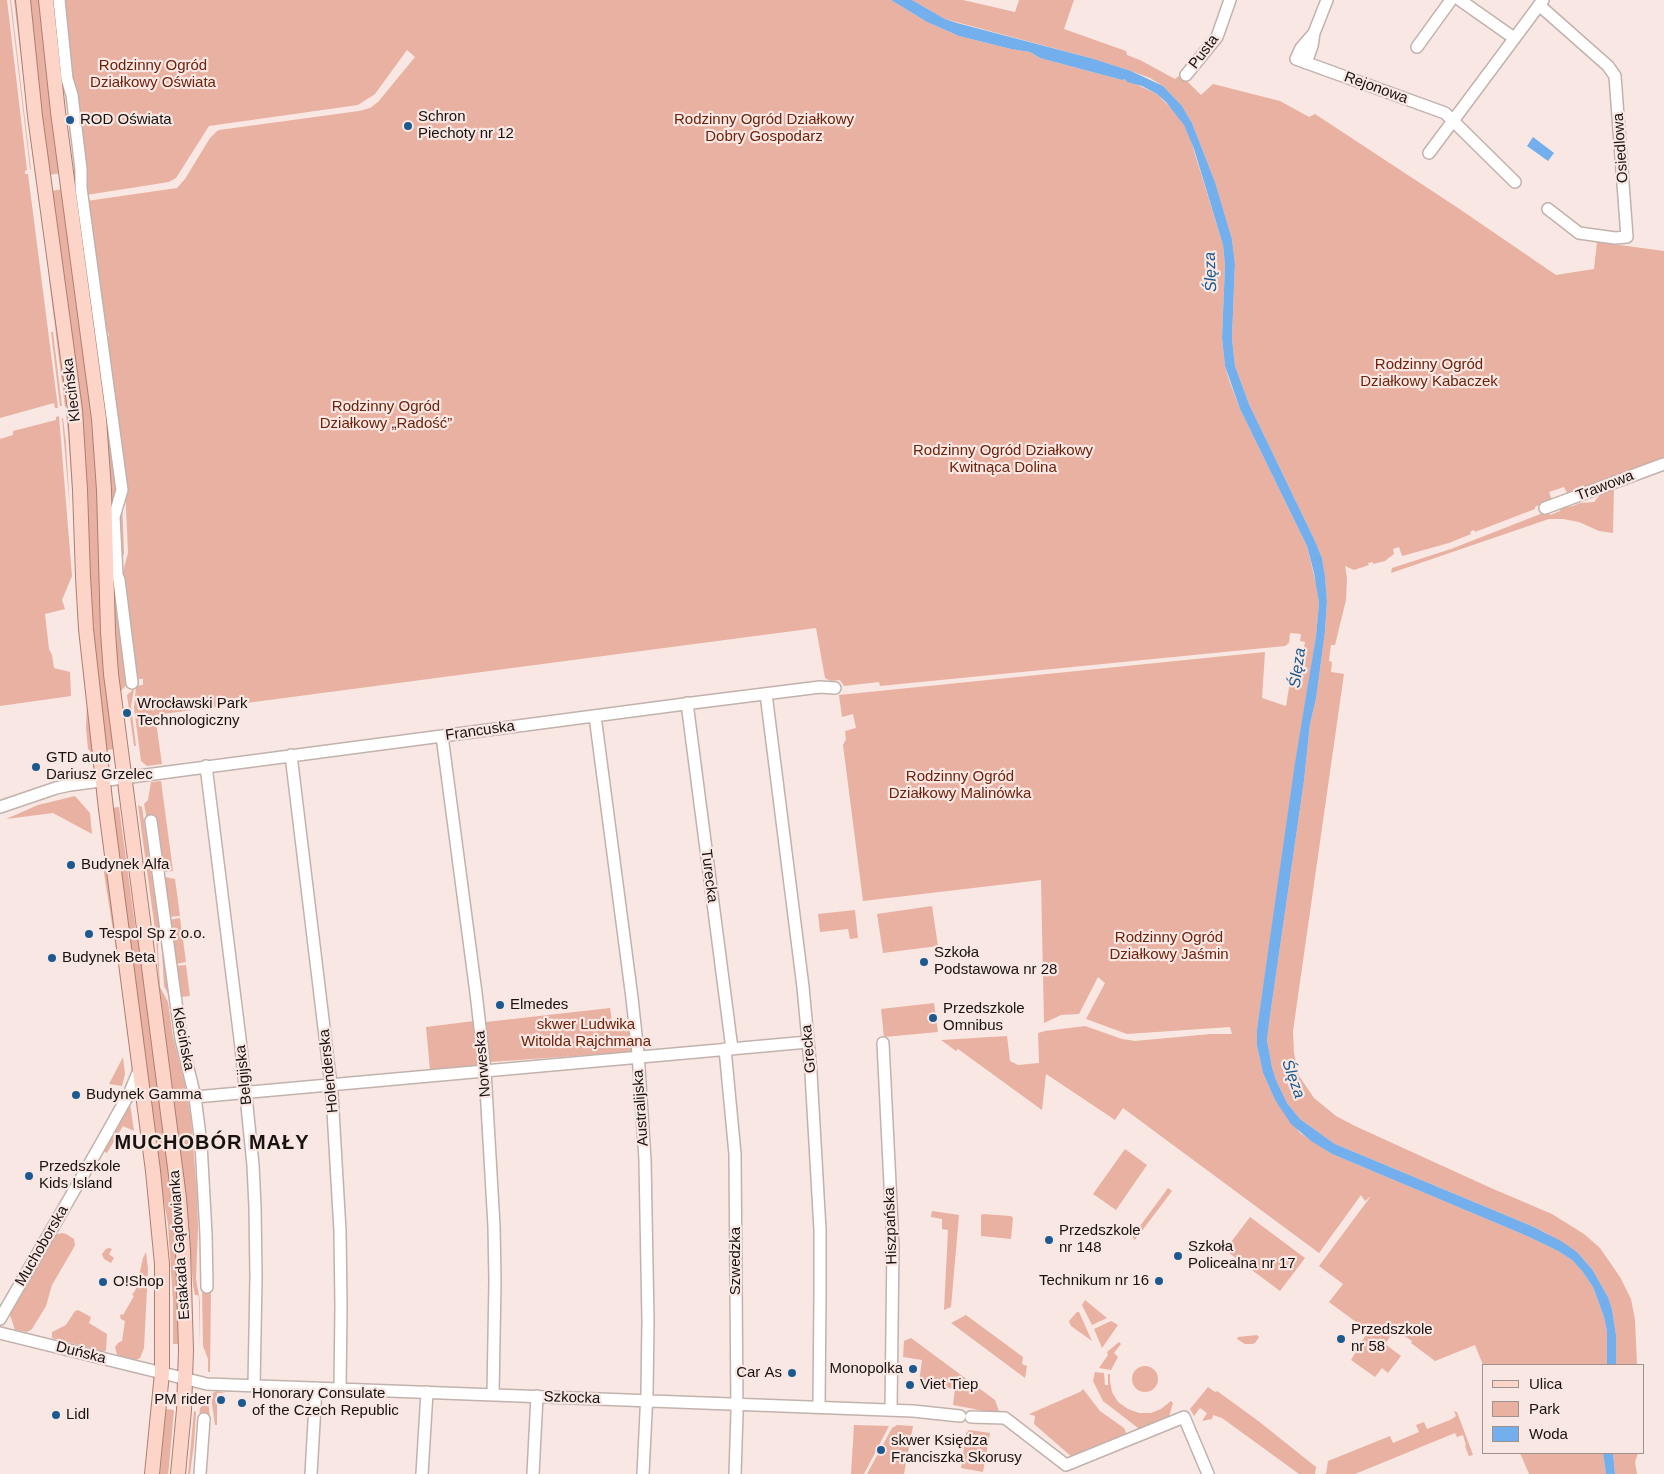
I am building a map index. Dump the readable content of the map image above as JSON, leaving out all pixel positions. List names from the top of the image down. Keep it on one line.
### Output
{"streets":{"main road":["Klecińska","Estakada Gądowianka"],"street":["Pusta","Rejonowa","Osiedlowa","Trawowa","Francuska","Turecka","Grecka","Norweska","Holenderska","Belgijska","Australijska","Hiszpańska","Muchoborska","Szwedzka","Duńska","Szkocka"]},"crossings":[["Rejonowa","Osiedlowa"],["Klecińska","Francuska"],["Klecińska","Estakada Gądowianka"],["Francuska","Turecka"],["Francuska","Grecka"],["Francuska","Norweska"],["Francuska","Holenderska"],["Francuska","Belgijska"],["Francuska","Australijska"],["Francuska","Estakada Gądowianka"],["Turecka","Szwedzka"],["Grecka","Szkocka"],["Norweska","Szkocka"],["Holenderska","Szkocka"],["Belgijska","Szkocka"],["Australijska","Szkocka"],["Hiszpańska","Szkocka"],["Estakada Gądowianka","Muchoborska"],["Estakada Gądowianka","Duńska"],["Estakada Gądowianka","Szkocka"],["Szwedzka","Szkocka"],["Duńska","Szkocka"]],"districts":["MUCHOBÓR MAŁY"],"water":["Ślęza"],"parks":["Rodzinny Ogród Działkowy Oświata","Rodzinny Ogród Działkowy Dobry Gospodarz","Rodzinny Ogród Działkowy Kabaczek","Rodzinny Ogród Działkowy „Radość”","Rodzinny Ogród Działkowy Kwitnąca Dolina","Rodzinny Ogród Działkowy Malinówka","Rodzinny Ogród Działkowy Jaśmin","skwer Ludwika Witolda Rajchmana"],"places":["ROD Oświata","Schron Piechoty nr 12","Wrocławski Park Technologiczny","GTD auto Dariusz Grzelec","Budynek Alfa","Tespol Sp z o.o.","Budynek Beta","Szkoła Podstawowa nr 28","Elmedes","Przedszkole Omnibus","Budynek Gamma","Przedszkole Kids Island","Przedszkole nr 148","Szkoła Policealna nr 17","Technikum nr 16","O!Shop","Przedszkole nr 58","Monopolka","Car As","Viet Tiep","PM rider","Honorary Consulate of the Czech Republic","Lidl","skwer Księdza Franciszka Skorusy"],"legend":["Ulica","Park","Woda"]}
